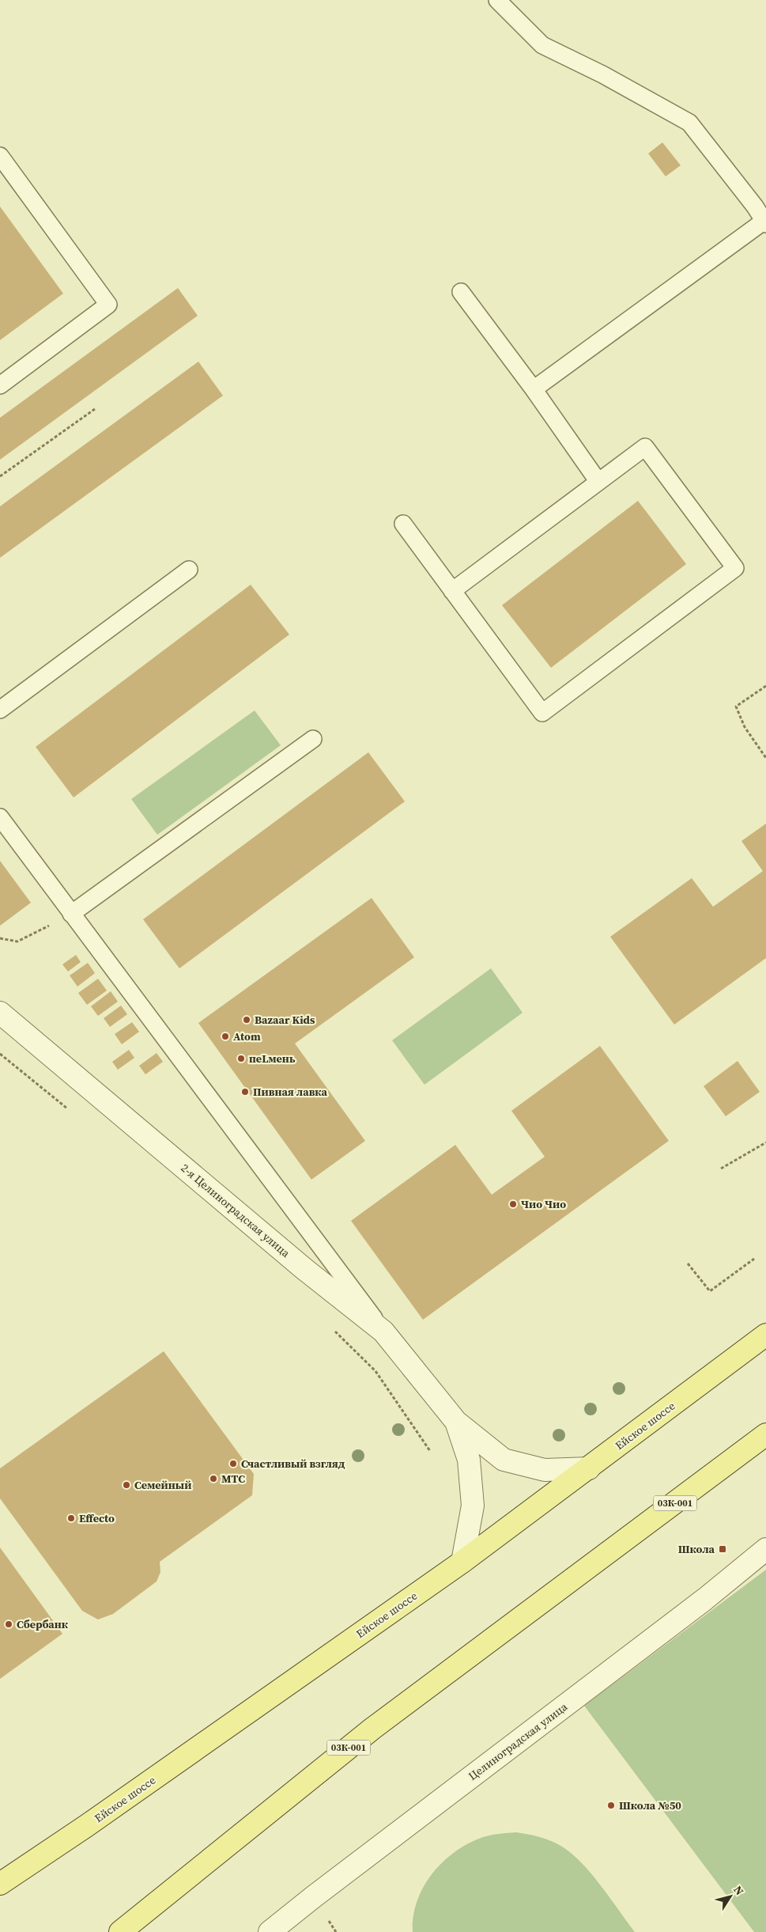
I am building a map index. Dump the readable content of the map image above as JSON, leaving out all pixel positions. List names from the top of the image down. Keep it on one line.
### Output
{"streets":{"main road":["Ейское шоссе","03К-001"],"street":["2-я Целиноградская улица","Целиноградская улица"]},"crossings":[["2-я Целиноградская улица","Ейское шоссе"]],"places":{"other":["Bazaar Kids","Atom","пеLмень","Пивная лавка","Чио Чио","Счастливый взгляд","МТС","Семейный","Effecto","Сбербанк","Школа №50"],"transit":["Школа"]},"north":"top right"}
